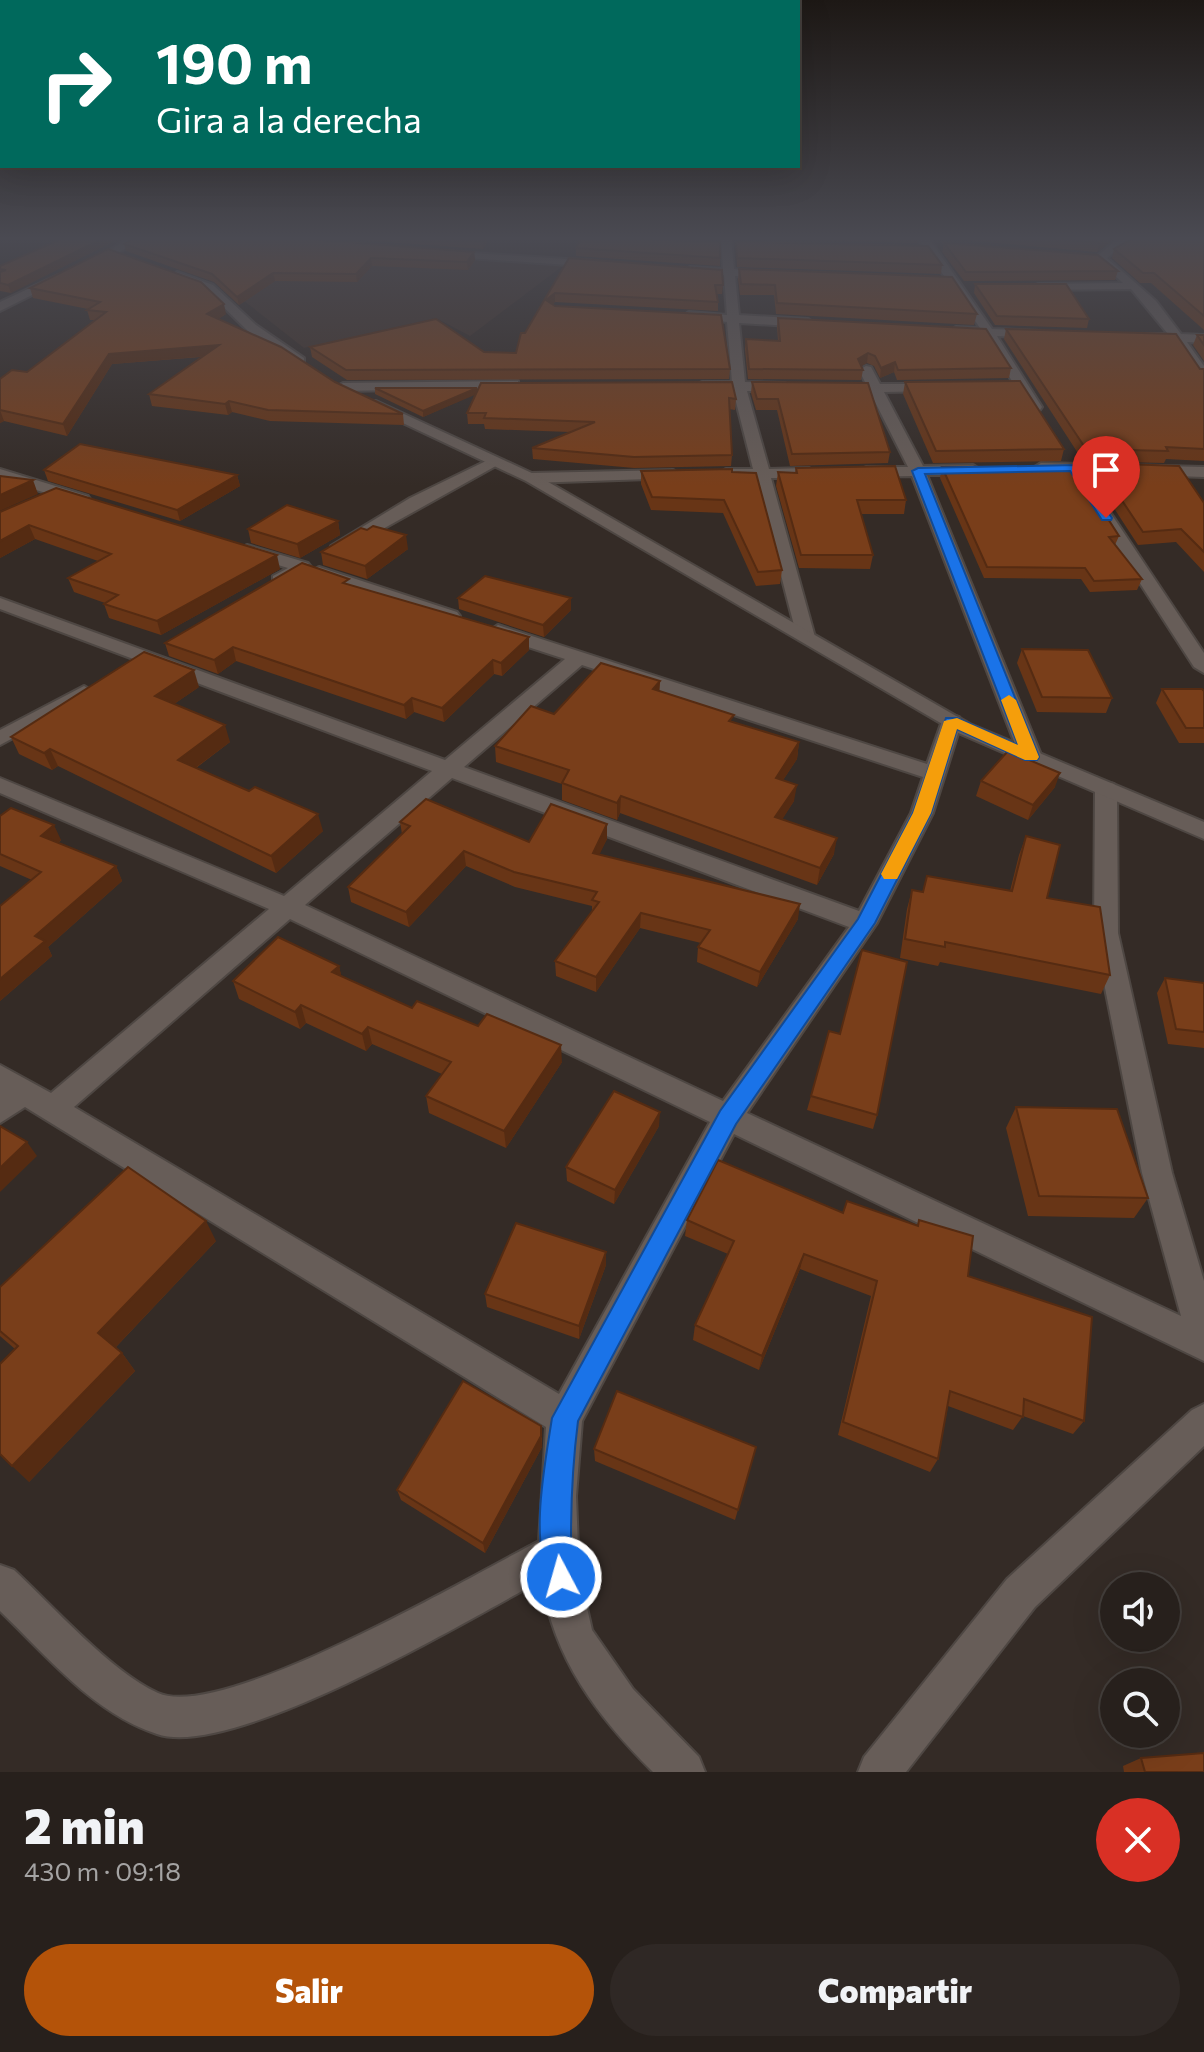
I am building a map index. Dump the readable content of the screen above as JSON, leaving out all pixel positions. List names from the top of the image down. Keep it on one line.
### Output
{"page":{"turn":["190 m","Gira a la derecha"],"heading":["2 min","430 m · 09:18"],"buttons":["Salir","Compartir"]}}
